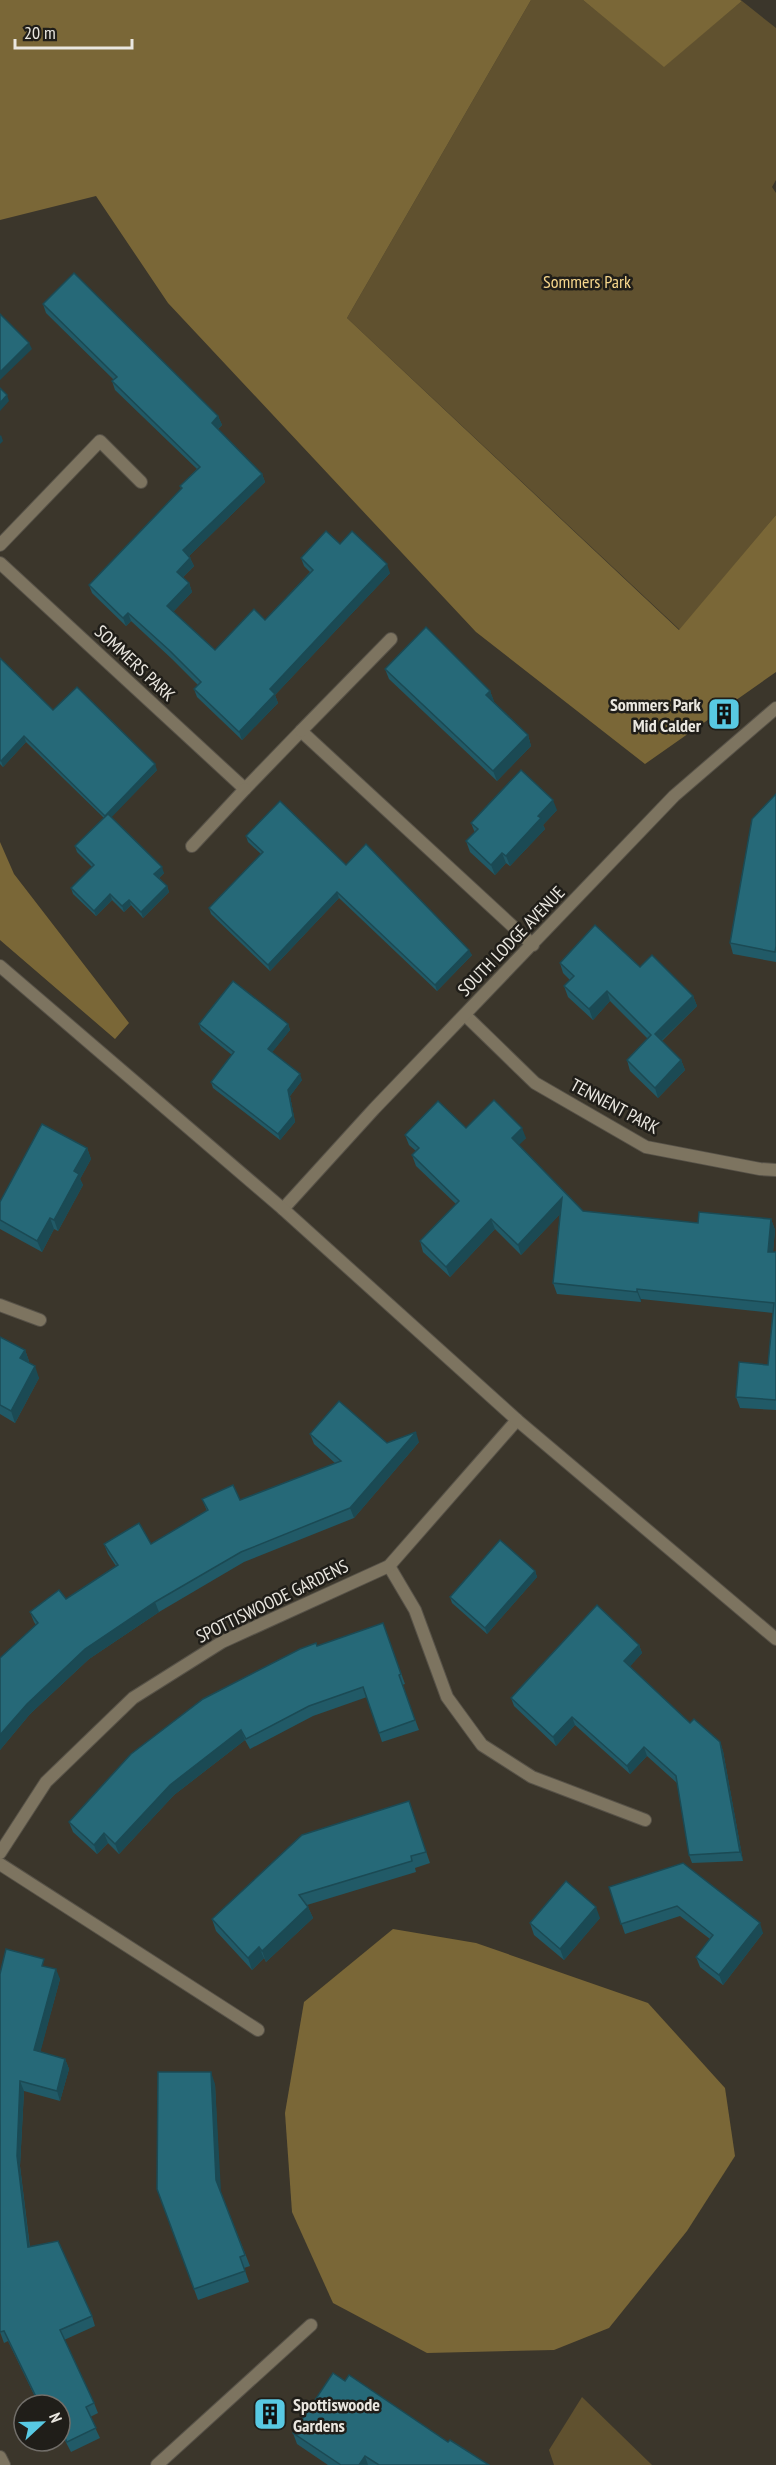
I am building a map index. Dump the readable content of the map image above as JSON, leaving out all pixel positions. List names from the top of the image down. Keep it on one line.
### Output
{"streets":{"street":["SOMMERS PARK","SOUTH LODGE AVENUE","TENNENT PARK","SPOTTISWOODE GARDENS"]},"crossings":[["SOUTH LODGE AVENUE","TENNENT PARK"]],"parks":["Sommers Park"],"places":{"building":["Sommers Park Mid Calder","Spottiswoode Gardens"]},"scale_bar":"20 m","north":"right"}
